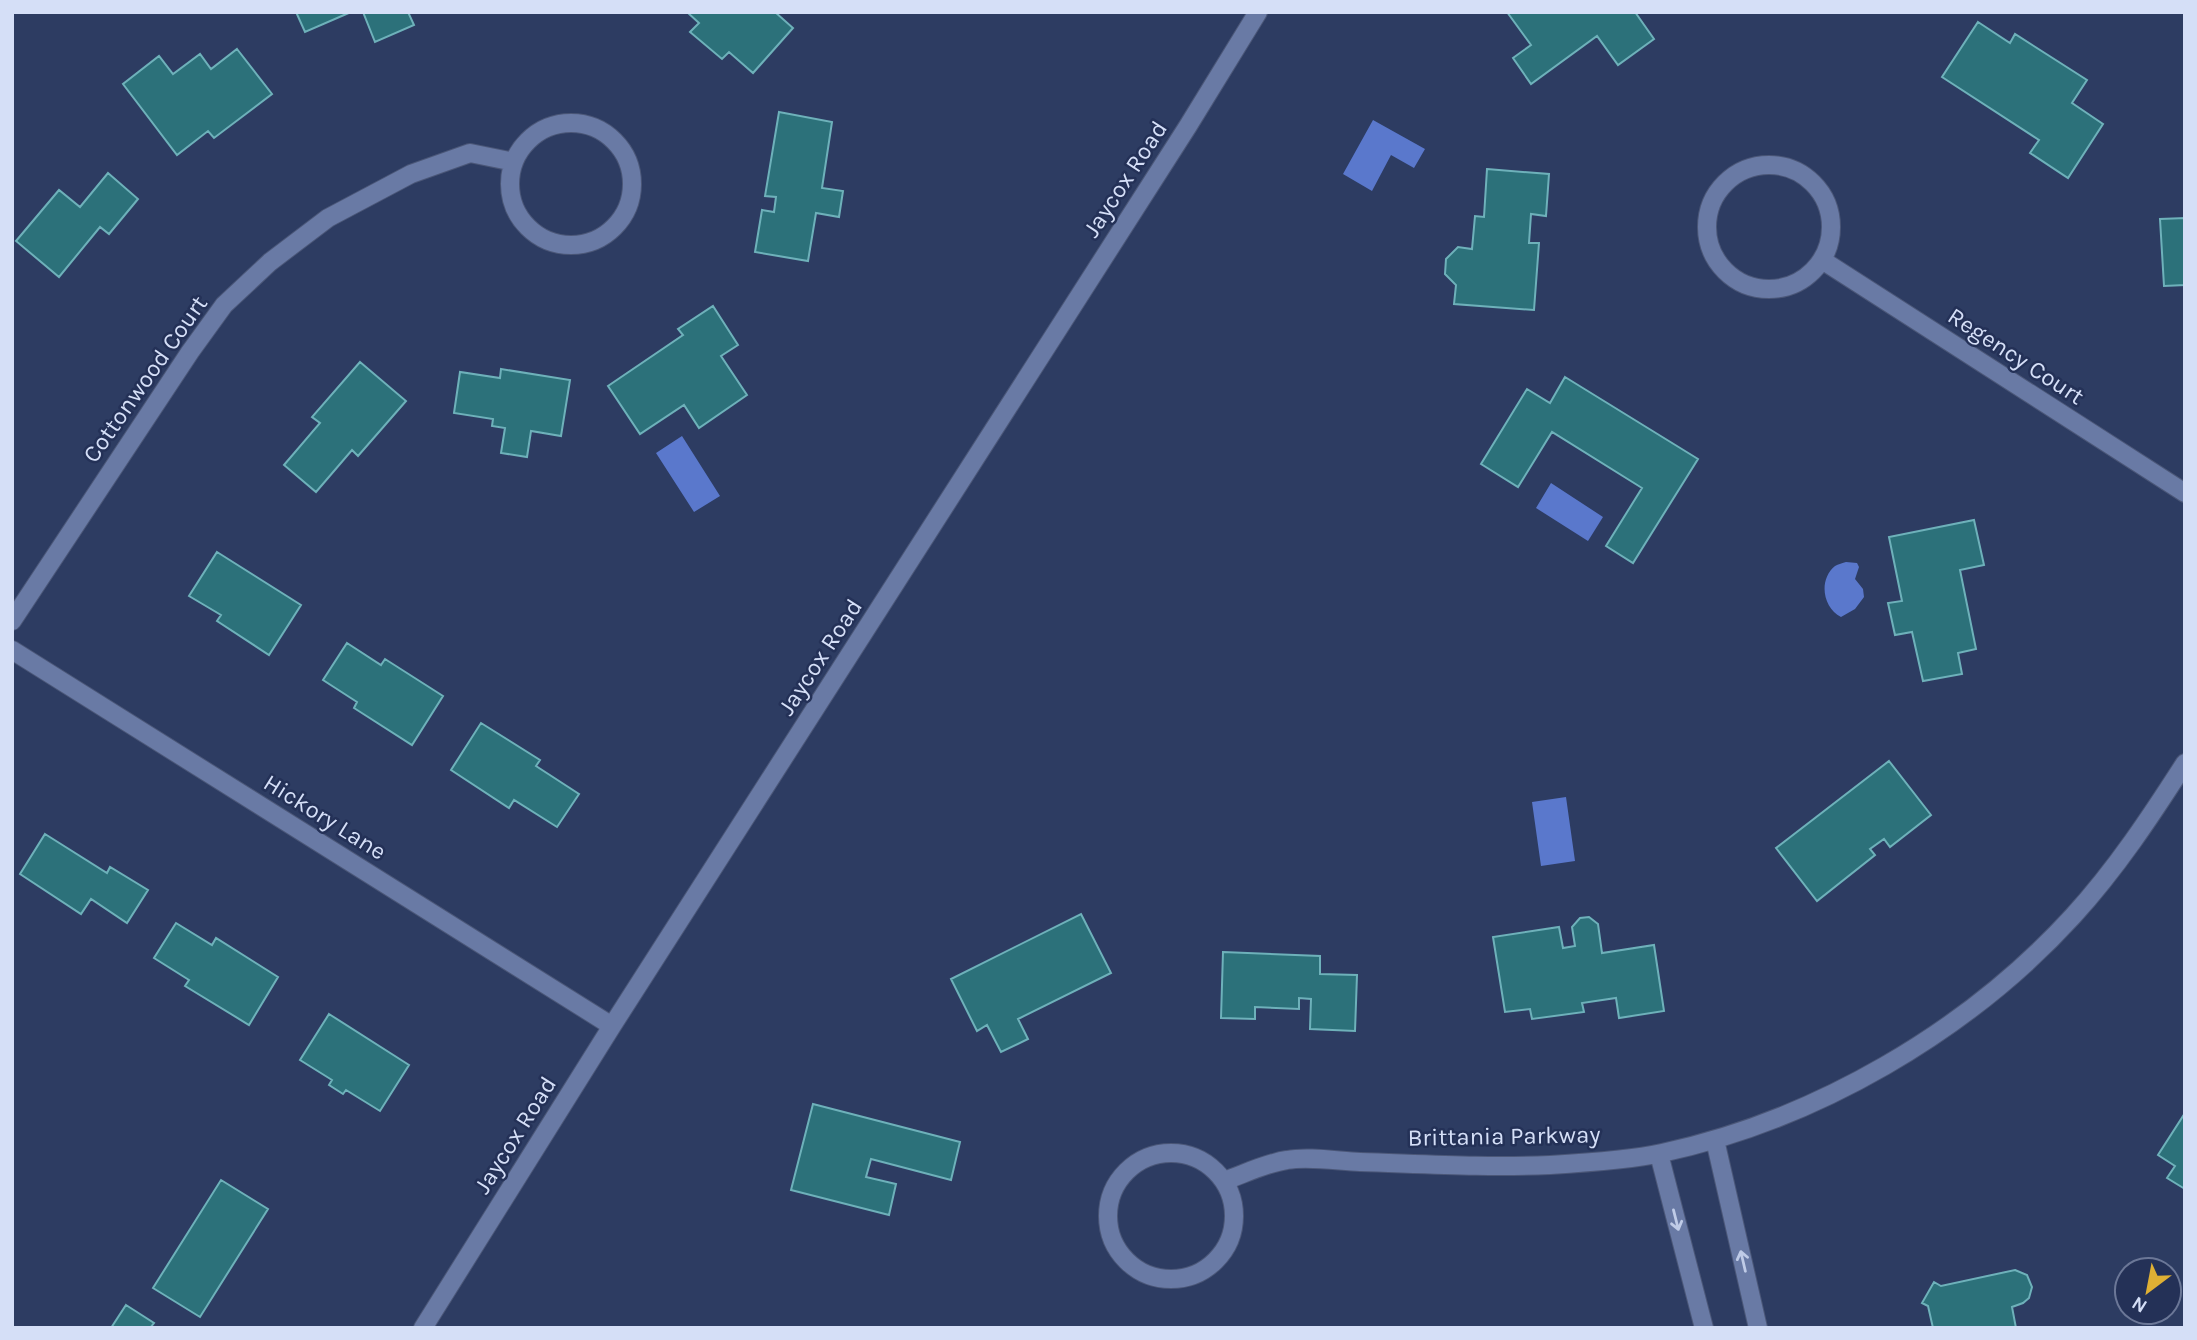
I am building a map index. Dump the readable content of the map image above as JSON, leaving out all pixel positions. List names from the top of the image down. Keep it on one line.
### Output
{"streets":{"street":["Jaycox Road","Regency Court","Cottonwood Court","Hickory Lane","Brittania Parkway"]},"crossings":[["Jaycox Road","Hickory Lane"]],"north":"bottom left"}
